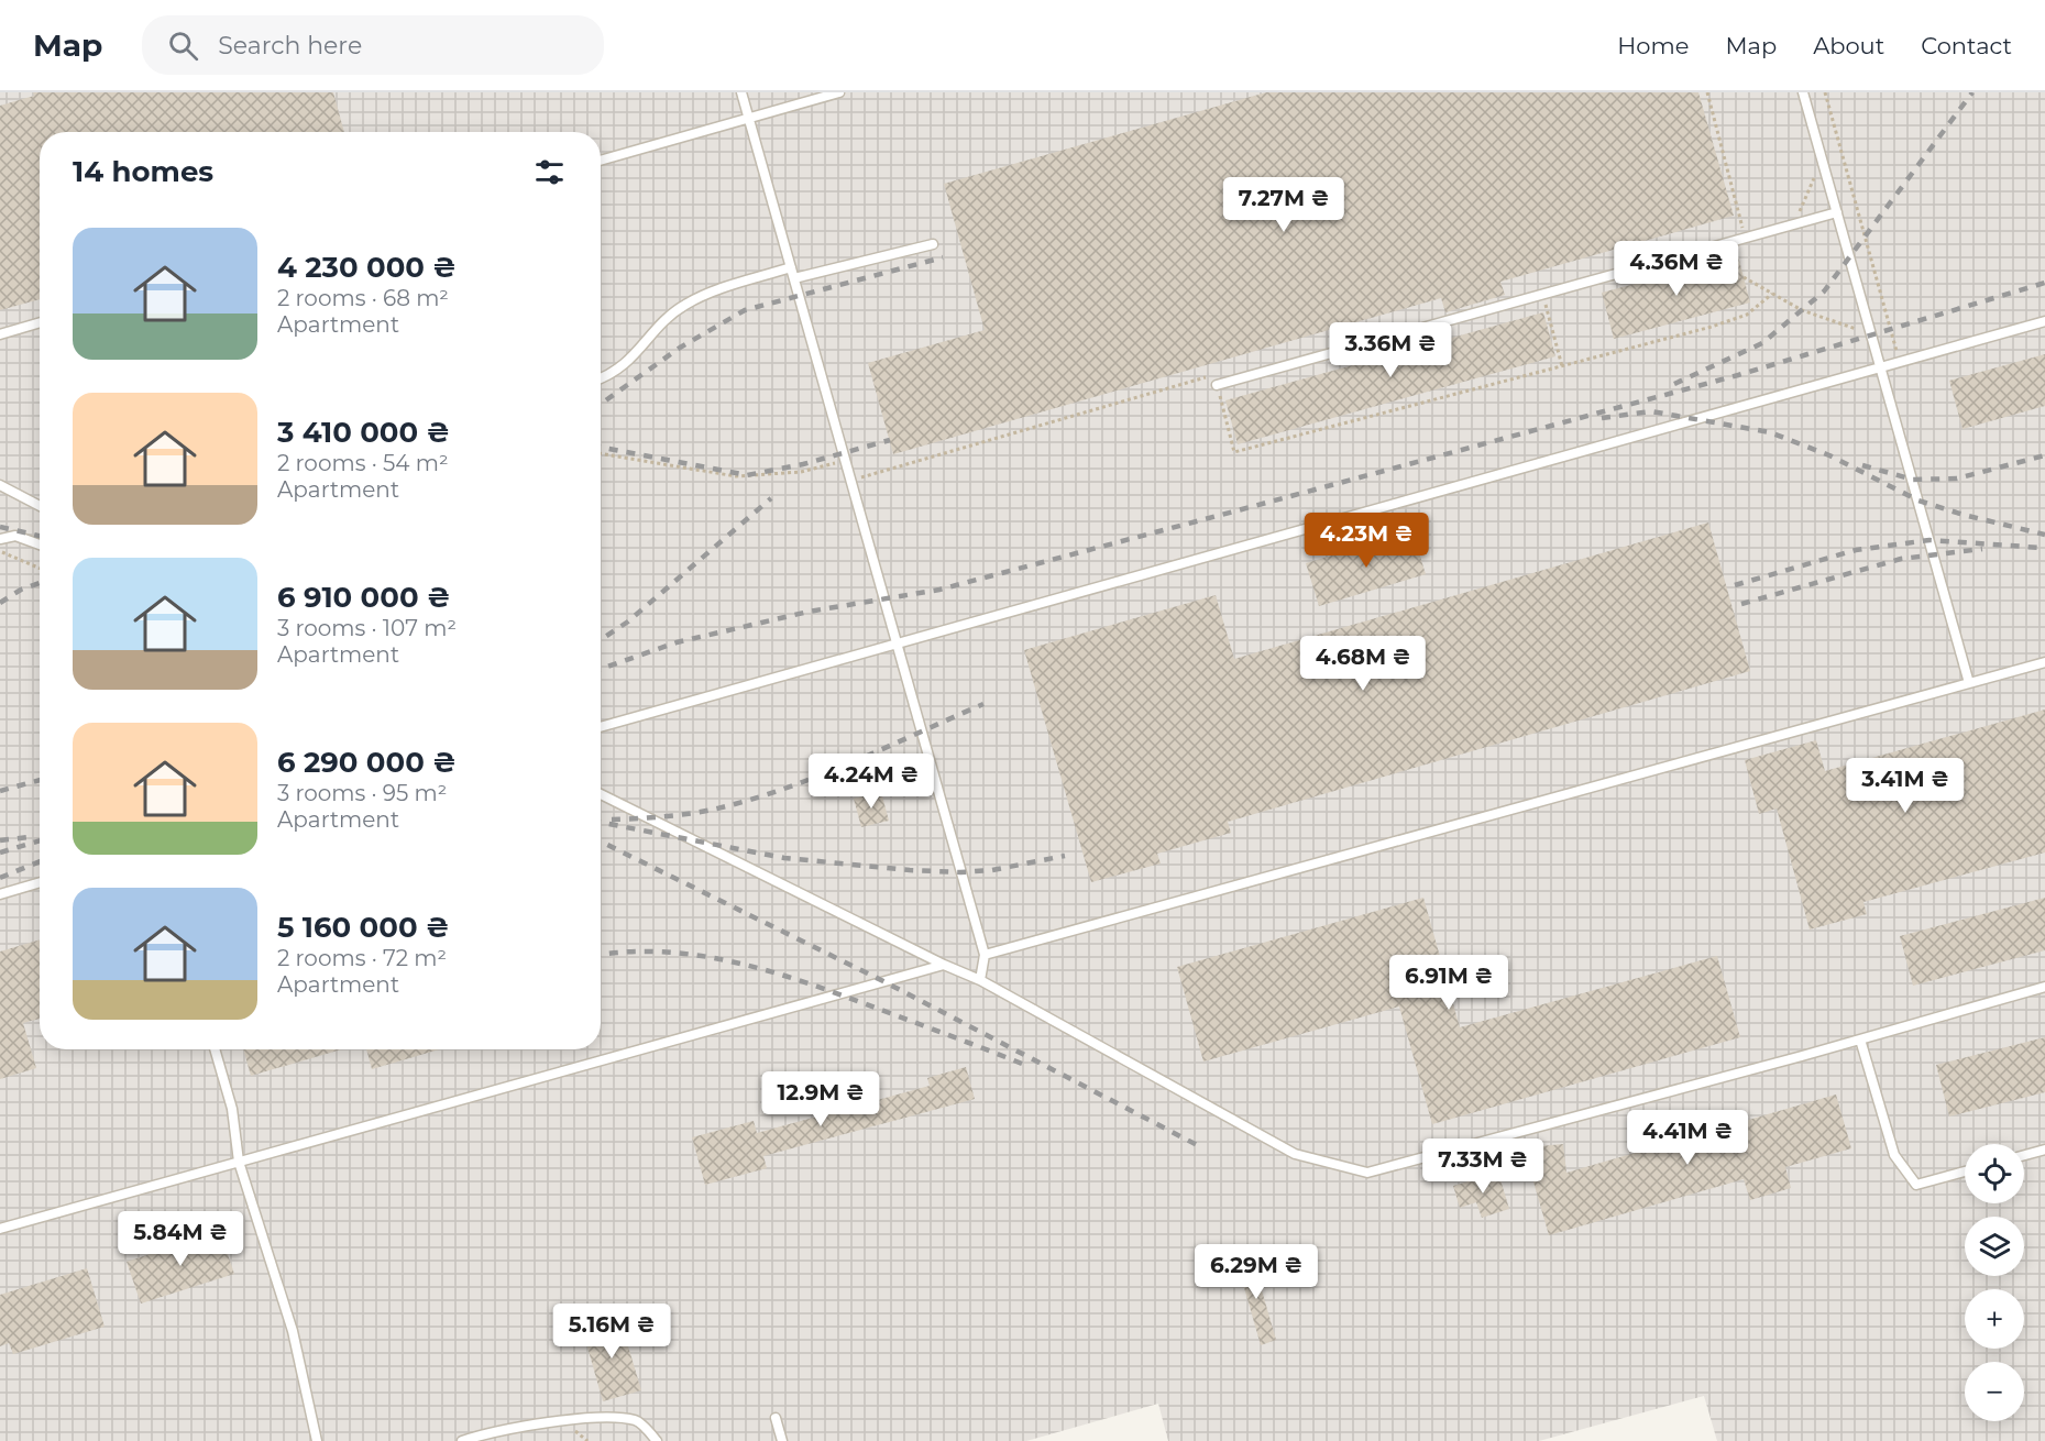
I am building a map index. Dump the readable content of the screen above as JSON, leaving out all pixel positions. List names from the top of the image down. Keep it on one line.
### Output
{"page":{"header":"Map","search":"Search here","nav":["Home","Map","About","Contact"],"heading":"14 homes","price":["7.27M ₴","4.36M ₴","3.36M ₴","4.23M ₴","4.68M ₴","4.24M ₴","3.41M ₴","6.91M ₴","12.9M ₴","4.41M ₴","7.33M ₴","5.84M ₴","6.29M ₴","5.16M ₴"],"list":[{"name":"4 230 000 ₴","note":"2 rooms · 68 m² · Apartment"},{"name":"3 410 000 ₴","note":"2 rooms · 54 m² · Apartment"},{"name":"6 910 000 ₴","note":"3 rooms · 107 m² · Apartment"},{"name":"6 290 000 ₴","note":"3 rooms · 95 m² · Apartment"},{"name":"5 160 000 ₴","note":"2 rooms · 72 m² · Apartment"}],"map_buttons":["+","−"]}}
